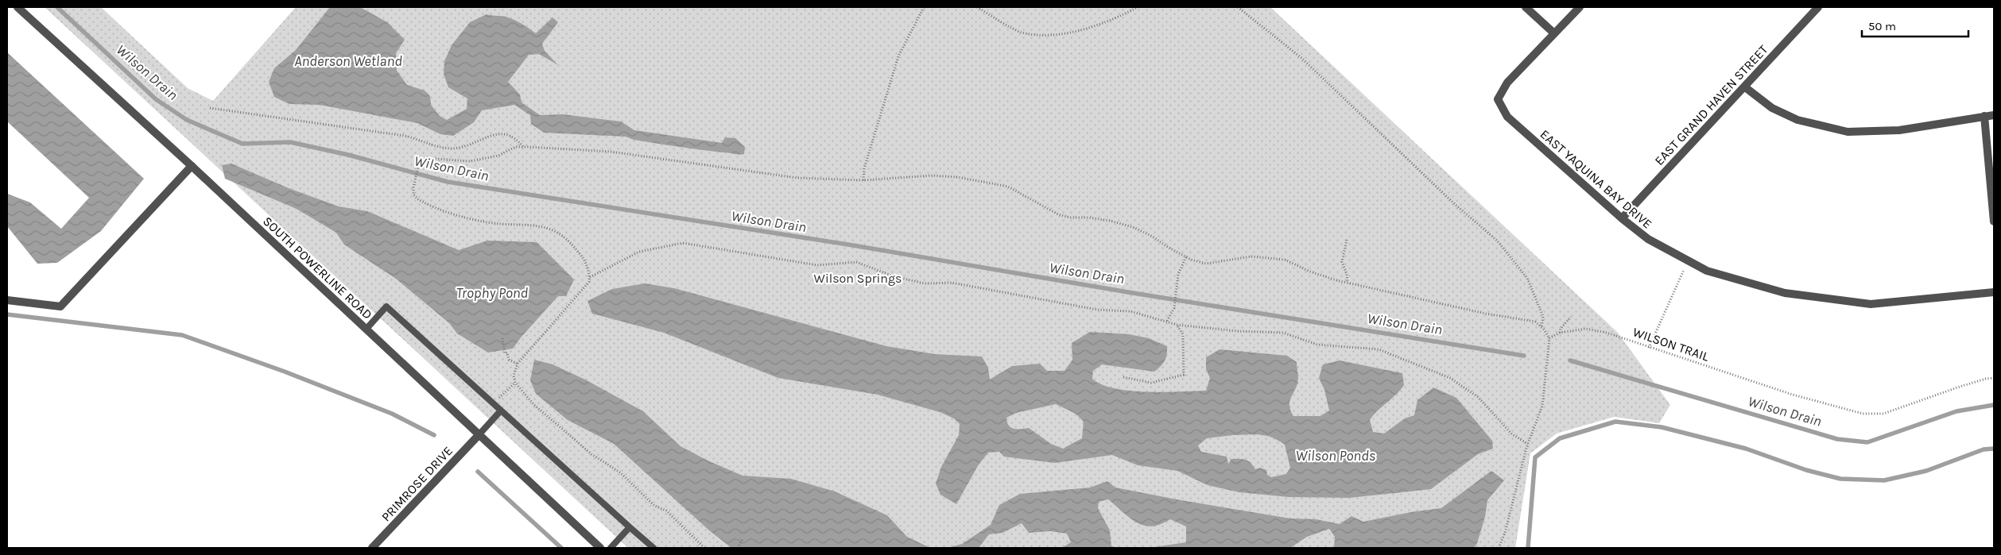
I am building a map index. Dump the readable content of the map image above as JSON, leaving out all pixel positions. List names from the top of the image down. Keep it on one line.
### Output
{"streets":{"street":["EAST GRAND HAVEN STREET","EAST YAQUINA BAY DRIVE","SOUTH POWERLINE ROAD","PRIMROSE DRIVE"],"path":["WILSON TRAIL"]},"crossings":[["EAST GRAND HAVEN STREET","EAST YAQUINA BAY DRIVE"],["SOUTH POWERLINE ROAD","PRIMROSE DRIVE"]],"water":["Anderson Wetland","Wilson Drain","Trophy Pond","Wilson Ponds"],"parks":["Wilson Springs"],"scale_bar":"50 m"}
